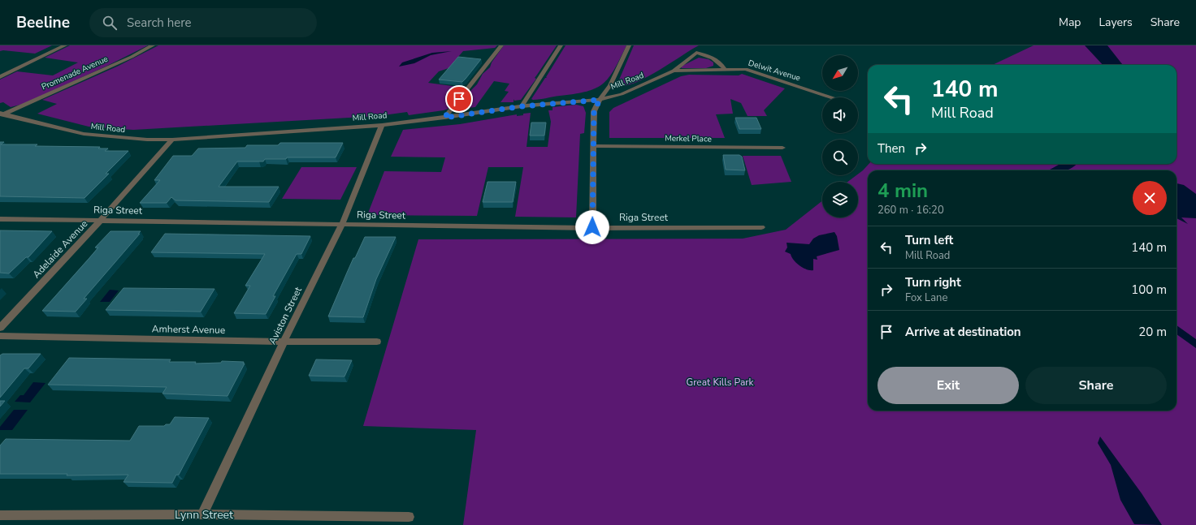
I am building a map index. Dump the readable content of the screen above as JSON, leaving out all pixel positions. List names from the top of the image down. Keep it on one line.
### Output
{"streets":{"street":["Delwit Avenue","Promenade Avenue","Mill Road","Merkel Place","Riga Street","Adelaide Avenue","Aviston Street","Amherst Avenue","Lynn Street"]},"crossings":[["Delwit Avenue","Mill Road"],["Promenade Avenue","Mill Road"],["Mill Road","Adelaide Avenue"],["Mill Road","Aviston Street"],["Riga Street","Adelaide Avenue"],["Riga Street","Aviston Street"],["Aviston Street","Amherst Avenue"],["Aviston Street","Lynn Street"]],"parks":["Great Kills Park"],"north":"bottom left","page":{"header":"Beeline","search":"Search here","nav":["Map","Layers","Share"],"turn":["140 m","Mill Road"],"then":"Then","heading":["4 min","260 m · 16:20"],"list":[{"name":"Turn left","note":"Mill Road","value":"140 m"},{"name":"Turn right","note":"Fox Lane","value":"100 m"},{"name":"Arrive at destination","value":"20 m"}],"buttons":["Exit","Share"]}}
